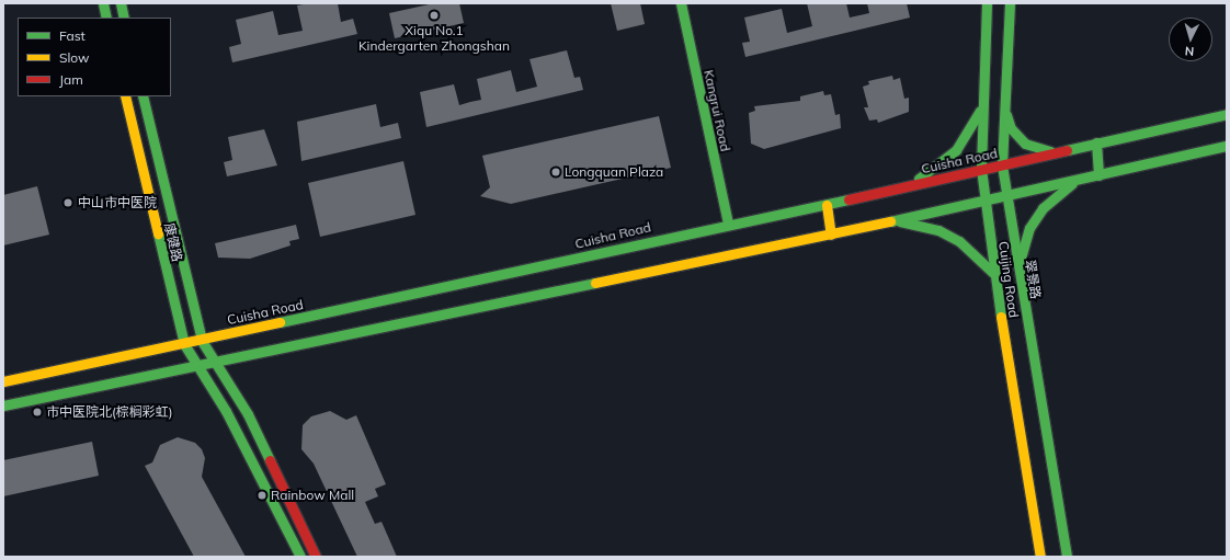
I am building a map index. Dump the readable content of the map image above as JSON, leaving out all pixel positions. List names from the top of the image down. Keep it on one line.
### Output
{"streets":{"main road":["Kangrui Road","Cuisha Road","康健路","Cuijing Road","翠景路"]},"crossings":[["Kangrui Road","Cuisha Road"],["Cuisha Road","康健路"],["Cuisha Road","Cuijing Road"],["Cuisha Road","翠景路"]],"places":["Xiqu No.1 Kindergarten Zhongshan","Longquan Plaza","中山市中医院","市中医院北(棕榈彩虹)","Rainbow Mall"],"legend":["Fast","Slow","Jam"],"north":"bottom"}
